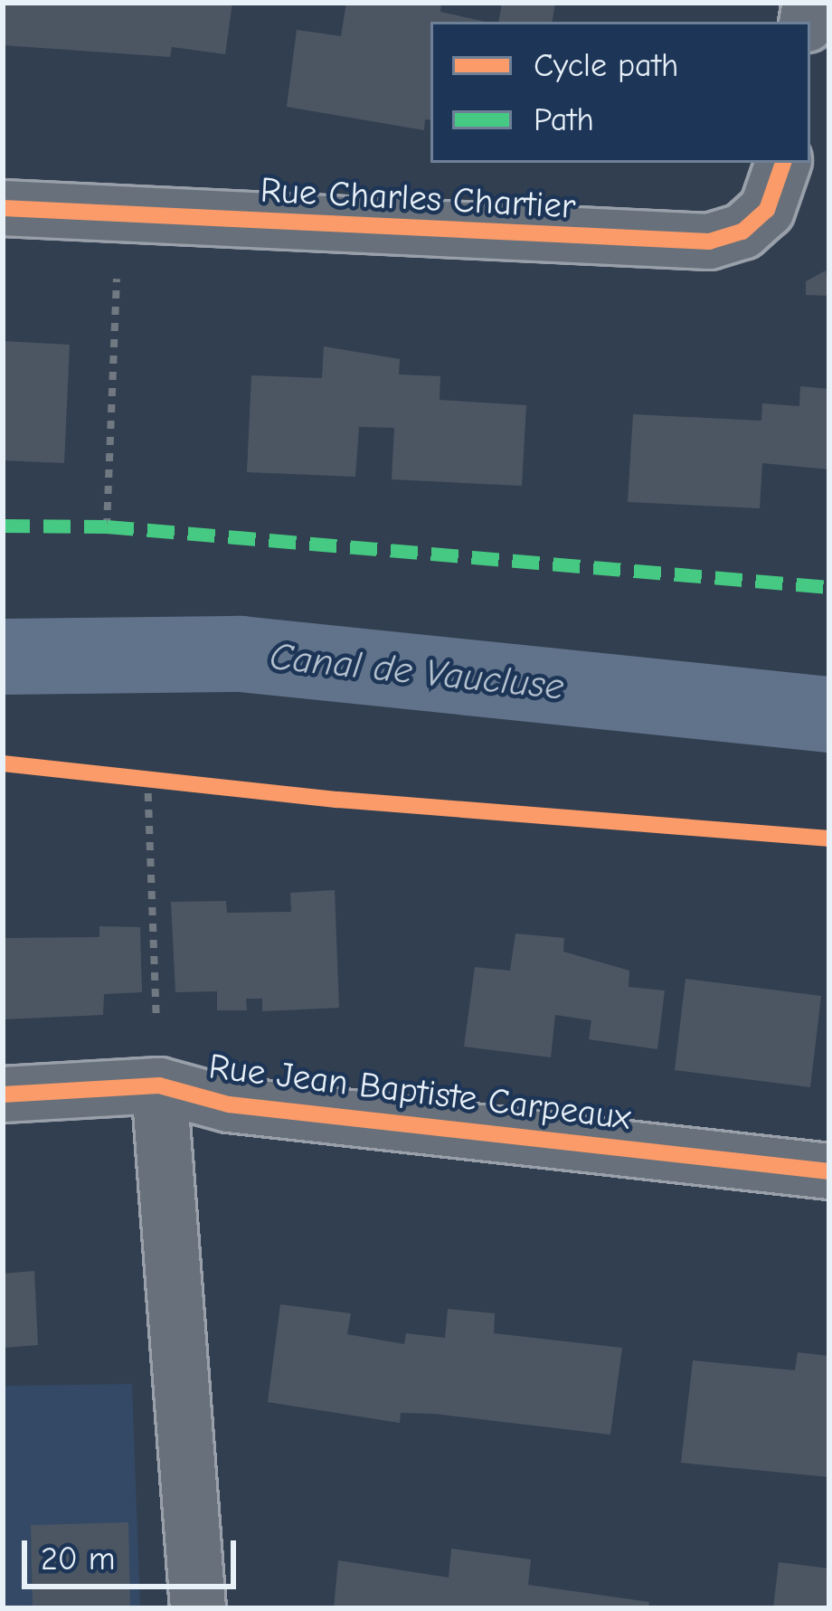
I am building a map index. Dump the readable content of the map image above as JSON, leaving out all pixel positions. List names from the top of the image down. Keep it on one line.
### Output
{"streets":{"street":["Rue Charles Chartier","Rue Jean Baptiste Carpeaux"]},"water":["Canal de Vaucluse"],"legend":["Cycle path","Path"],"scale_bar":"20 m"}
